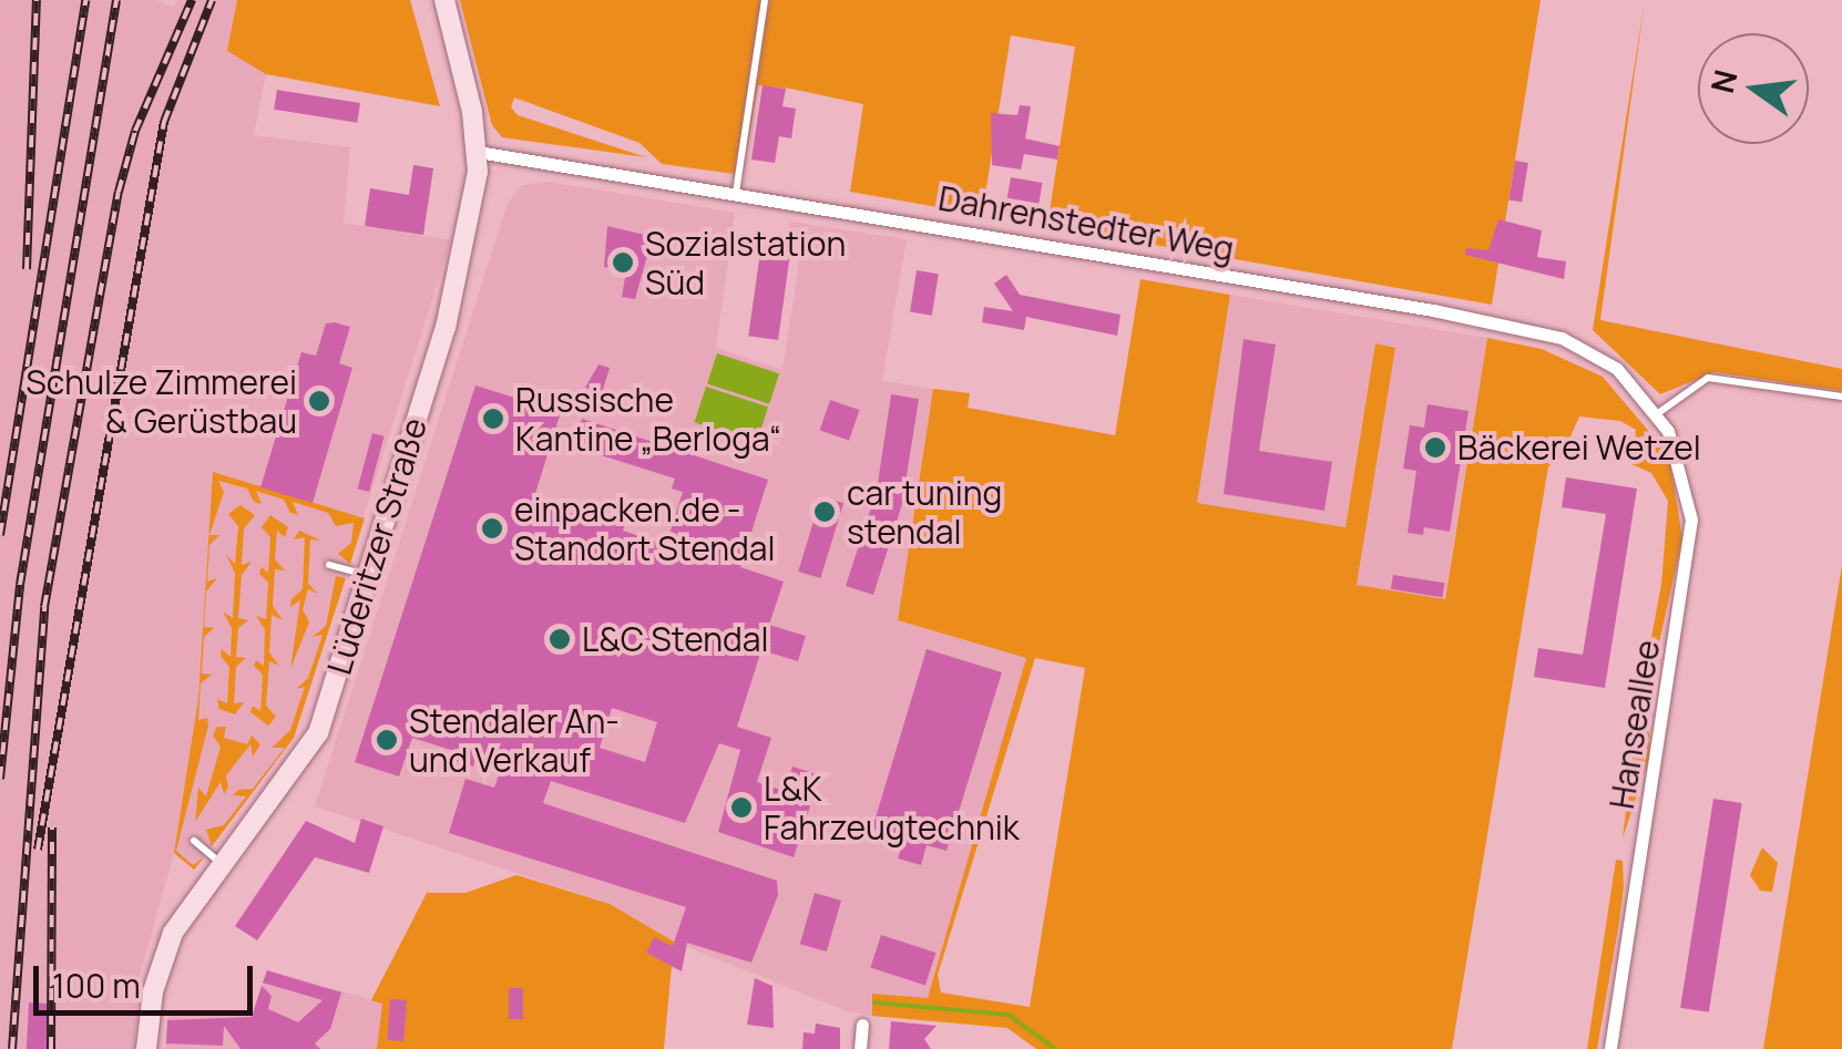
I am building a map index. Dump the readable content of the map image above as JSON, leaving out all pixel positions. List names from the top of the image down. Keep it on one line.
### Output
{"streets":{"main road":["Lüderitzer Straße"],"street":["Dahrenstedter Weg","Hanseallee"]},"crossings":[["Dahrenstedter Weg","Lüderitzer Straße"],["Dahrenstedter Weg","Hanseallee"]],"places":["Sozialstation Süd","Schulze Zimmerei & Gerüstbau","Russische Kantine „Berloga“","Bäckerei Wetzel","car tuning stendal","einpacken.de - Standort Stendal","L&C Stendal","Stendaler An- und Verkauf","L&K Fahrzeugtechnik"],"scale_bar":"100 m","north":"left"}
